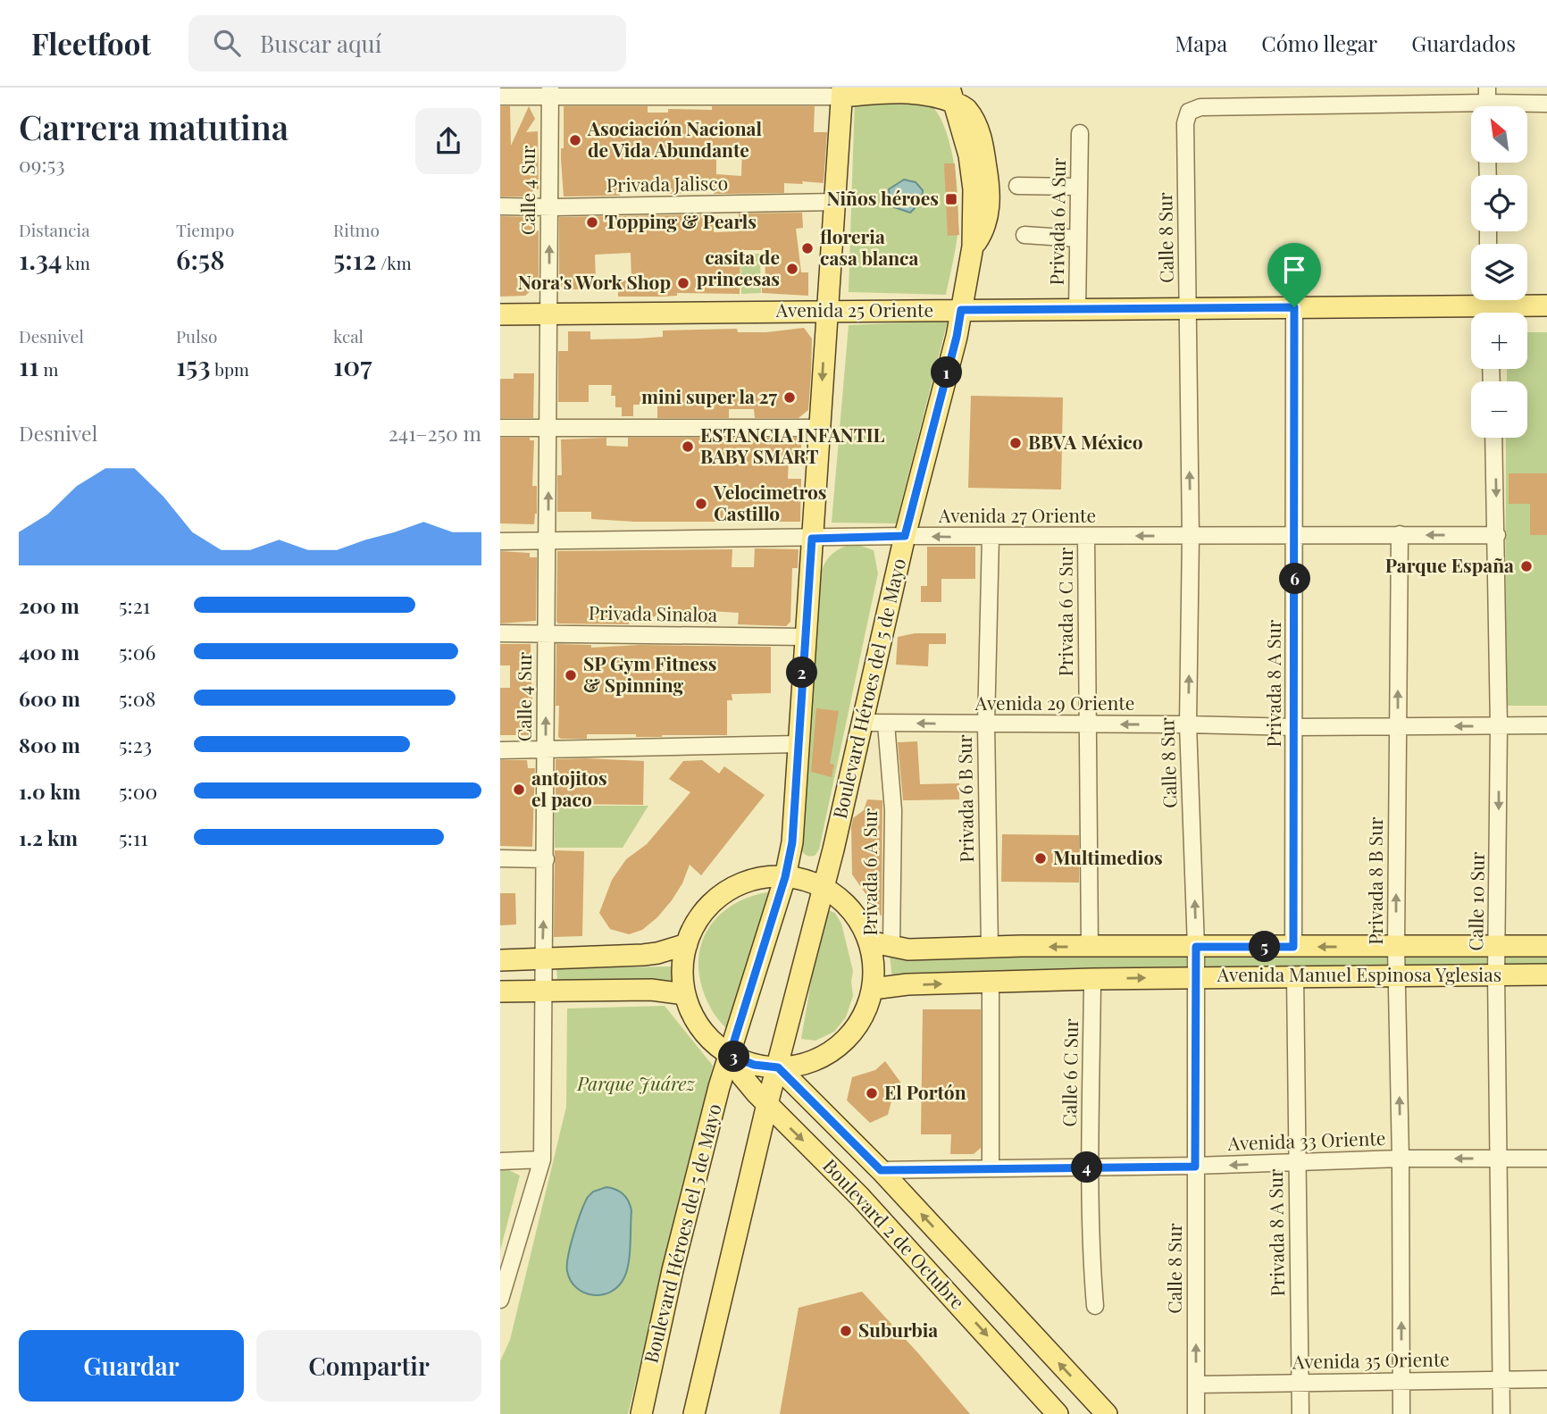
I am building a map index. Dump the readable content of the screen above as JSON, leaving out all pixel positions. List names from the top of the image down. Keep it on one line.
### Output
{"streets":{"main road":["Avenida 25 Oriente","Boulevard Héroes del 5 de Mayo","Avenida Manuel Espinosa Yglesias","Boulevard 2 de Octubre"],"street":["Privada Jalisco","Calle 4 Sur","Privada 6 A Sur","Calle 8 Sur","Avenida 27 Oriente","Privada 6 C Sur","Privada Sinaloa","Privada 8 A Sur","Avenida 29 Oriente","Privada 6 B Sur","Privada 8 B Sur","Calle 10 Sur","Calle 6 C Sur","Avenida 33 Oriente","Avenida 35 Oriente"]},"crossings":[["Privada Jalisco","Calle 4 Sur"],["Privada Jalisco","Boulevard Héroes del 5 de Mayo"],["Calle 4 Sur","Avenida 25 Oriente"],["Calle 4 Sur","Avenida 27 Oriente"],["Calle 4 Sur","Privada Sinaloa"],["Privada 6 A Sur","Avenida 25 Oriente"],["Privada 6 A Sur","Avenida 29 Oriente"],["Privada 6 A Sur","Avenida Manuel Espinosa Yglesias"],["Calle 8 Sur","Avenida 25 Oriente"],["Calle 8 Sur","Avenida 27 Oriente"],["Calle 8 Sur","Avenida 29 Oriente"],["Calle 8 Sur","Avenida Manuel Espinosa Yglesias"],["Calle 8 Sur","Avenida 33 Oriente"],["Calle 8 Sur","Avenida 35 Oriente"],["Avenida 25 Oriente","Privada 8 A Sur"],["Avenida 25 Oriente","Boulevard Héroes del 5 de Mayo"],["Avenida 27 Oriente","Privada 6 C Sur"],["Avenida 27 Oriente","Privada 8 A Sur"],["Avenida 27 Oriente","Boulevard Héroes del 5 de Mayo"],["Avenida 27 Oriente","Privada 6 B Sur"],["Avenida 27 Oriente","Privada 8 B Sur"],["Avenida 27 Oriente","Calle 10 Sur"],["Privada 6 C Sur","Avenida 29 Oriente"],["Privada Sinaloa","Boulevard Héroes del 5 de Mayo"],["Privada 8 A Sur","Avenida 29 Oriente"],["Privada 8 A Sur","Avenida Manuel Espinosa Yglesias"],["Privada 8 A Sur","Avenida 33 Oriente"],["Privada 8 A Sur","Avenida 35 Oriente"],["Boulevard Héroes del 5 de Mayo","Avenida 29 Oriente"],["Boulevard Héroes del 5 de Mayo","Boulevard 2 de Octubre"],["Avenida 29 Oriente","Privada 6 B Sur"],["Avenida 29 Oriente","Privada 8 B Sur"],["Avenida 29 Oriente","Calle 10 Sur"],["Privada 6 B Sur","Avenida Manuel Espinosa Yglesias"],["Privada 8 B Sur","Avenida Manuel Espinosa Yglesias"],["Privada 8 B Sur","Avenida 33 Oriente"],["Privada 8 B Sur","Avenida 35 Oriente"],["Calle 10 Sur","Avenida Manuel Espinosa Yglesias"],["Calle 10 Sur","Avenida 33 Oriente"],["Calle 10 Sur","Avenida 35 Oriente"],["Avenida Manuel Espinosa Yglesias","Calle 6 C Sur"],["Calle 6 C Sur","Avenida 33 Oriente"],["Avenida 33 Oriente","Boulevard 2 de Octubre"]],"one_way":["Calle 4 Sur","Avenida 29 Oriente","Privada 8 B Sur"],"parks":["Parque Juárez"],"places":{"other":["Asociación Nacional de Vida Abundante","Topping & Pearls","floreria casa blanca","casita de princesas","Nora's Work Shop","mini super la 27","BBVA México","ESTANCIA INFANTIL BABY SMART","Velocimetros Castillo","Parque España","SP Gym Fitness & Spinning","antojitos el paco","Multimedios","El Portón","Suburbia"],"transit":["Niños héroes"]},"north":"top left","page":{"header":"Fleetfoot","search":"Buscar aquí","nav":["Mapa","Cómo llegar","Guardados"],"heading":["Carrera matutina","09:53"],"map_buttons":["+","−"],"stats":[["Distancia","1.34 km"],["Tiempo","6:58"],["Ritmo","5:12 /km"],["Desnivel","11 m"],["Pulso","153 bpm"],["kcal","107"]],"pins":["1","6","2","5","3","4"],"chart":["Desnivel","241–250 m"],"list":[{"name":"200 m","note":"5:21"},{"name":"400 m","note":"5:06"},{"name":"600 m","note":"5:08"},{"name":"800 m","note":"5:23"},{"name":"1.0 km","note":"5:00"},{"name":"1.2 km","note":"5:11"}],"buttons":["Guardar","Compartir"]}}
